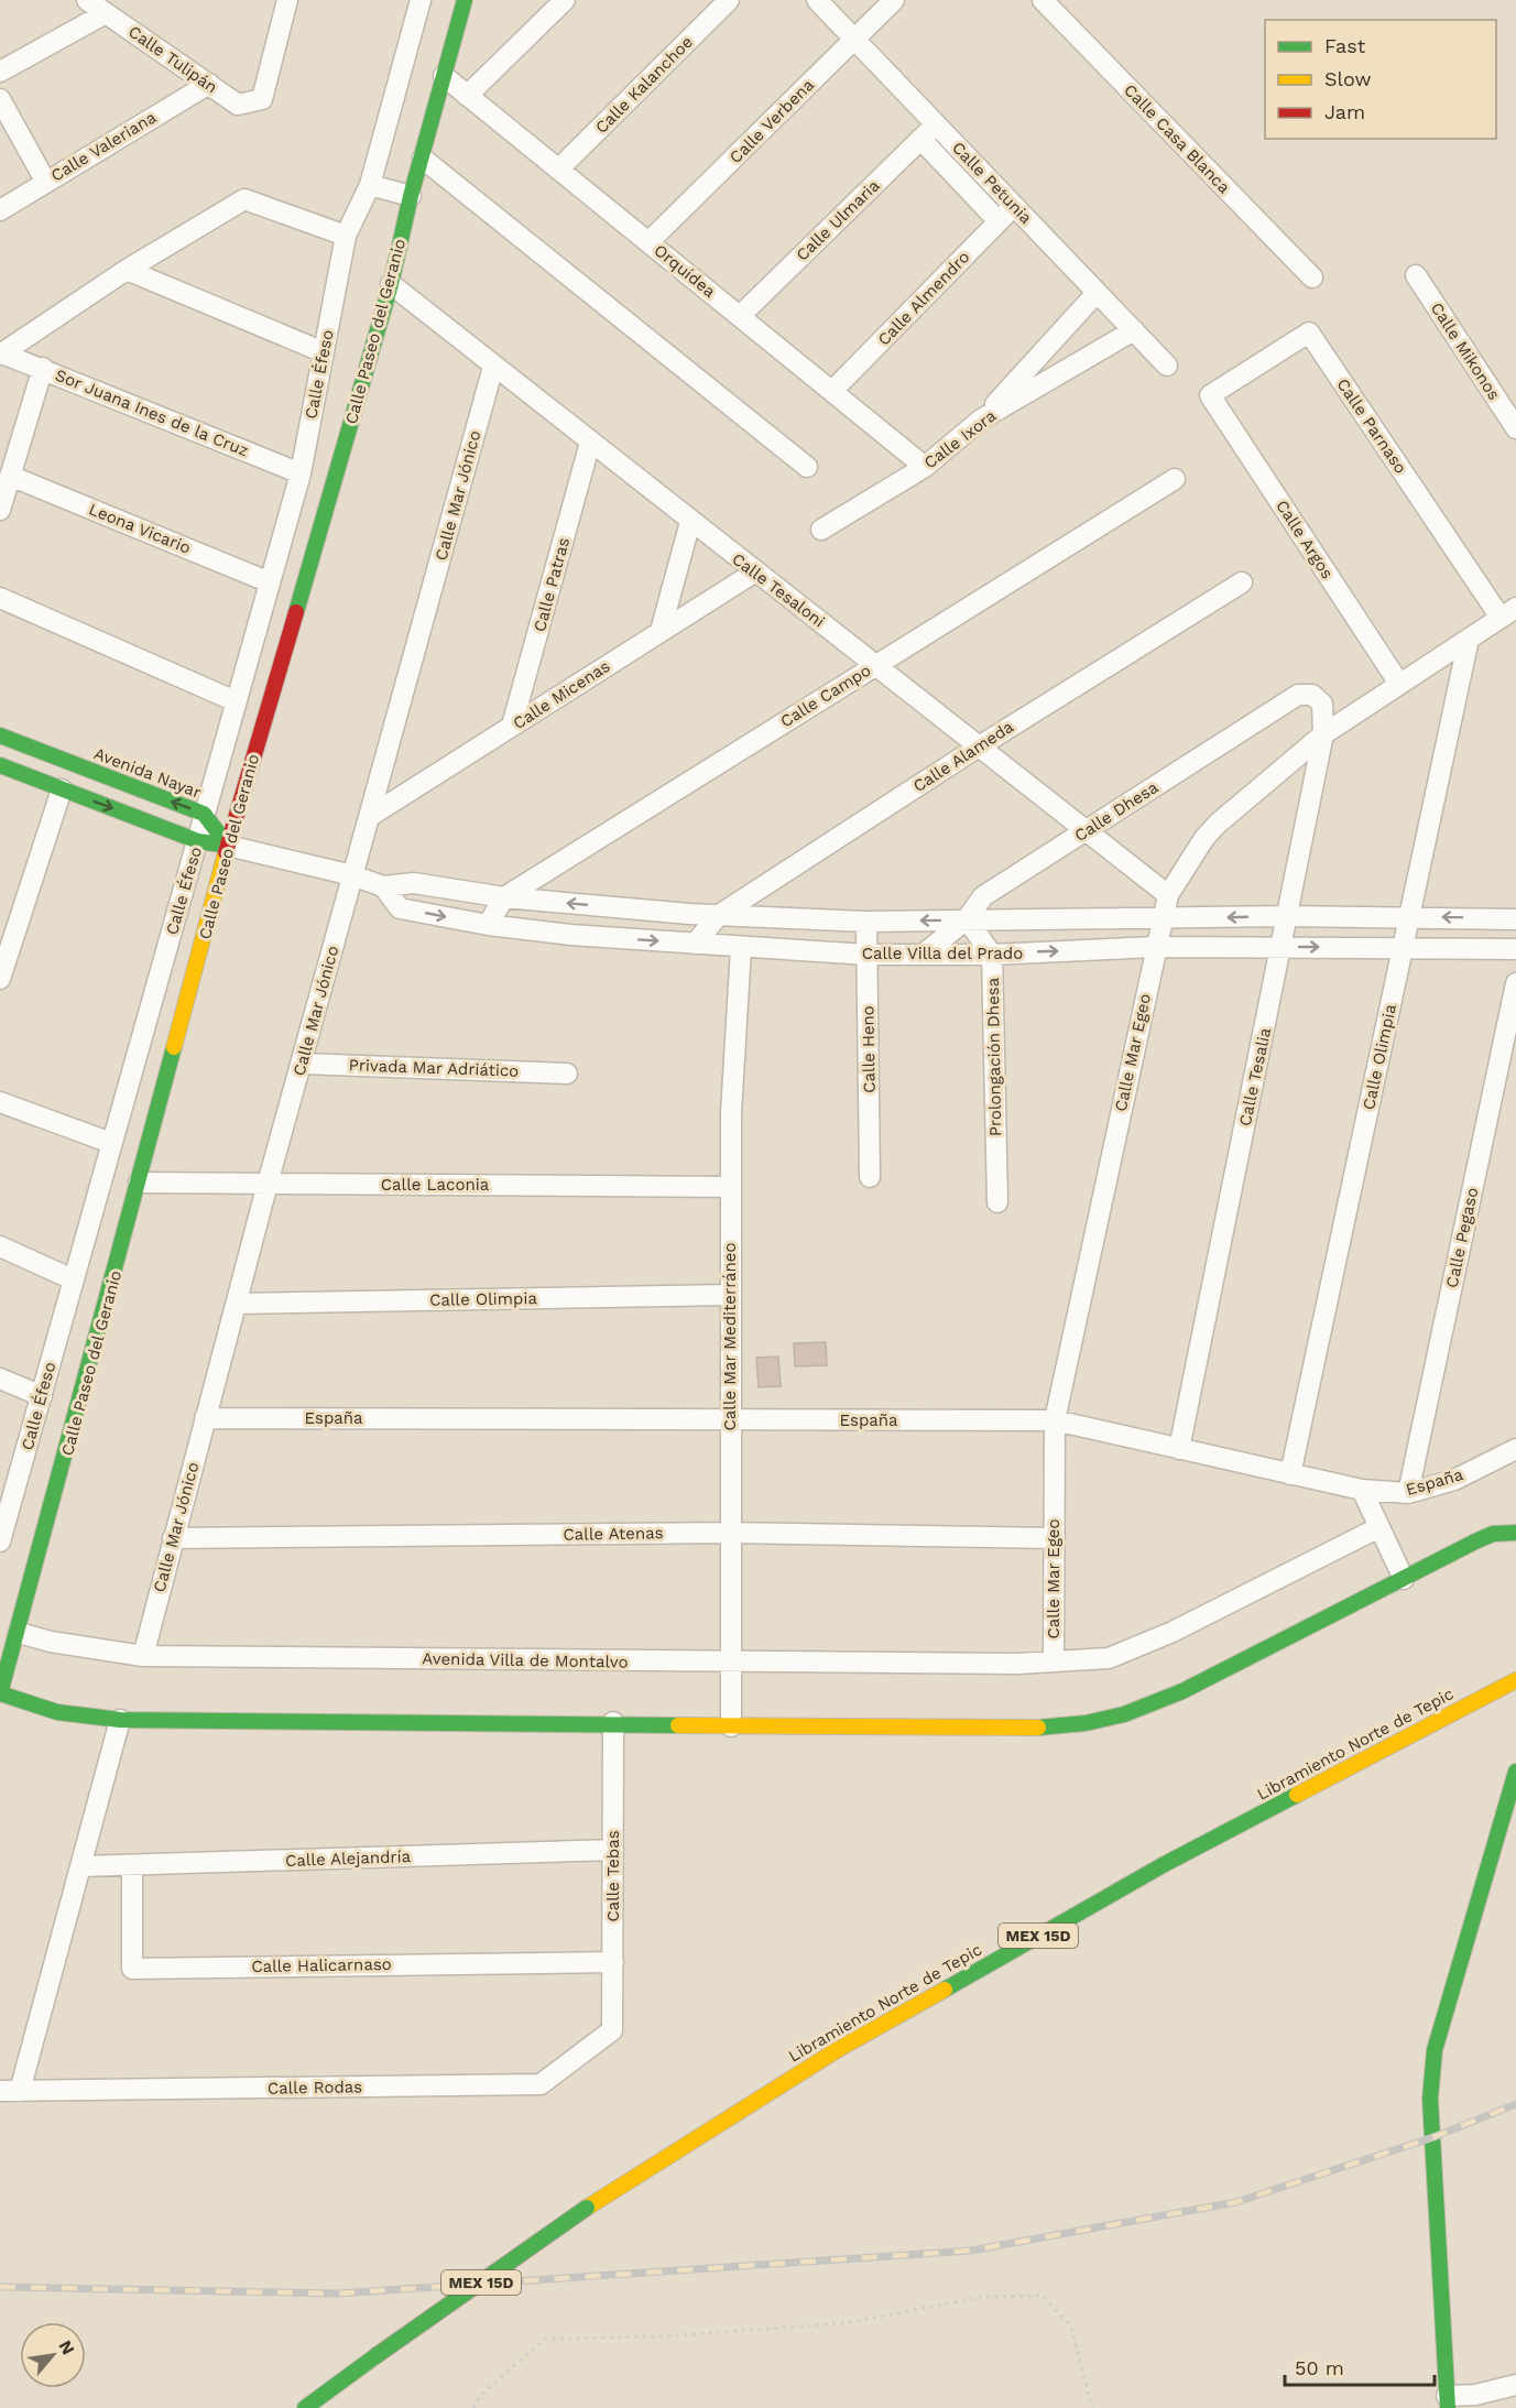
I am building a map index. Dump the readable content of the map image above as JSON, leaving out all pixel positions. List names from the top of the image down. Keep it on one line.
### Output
{"streets":{"main road":["Calle Paseo del Geranio","Avenida Nayar","Libramiento Norte de Tepic","MEX 15D"],"street":["Calle Tulipán","Calle Kalanchoe","Calle Verbena","Calle Casa Blanca","Calle Valeriana","Calle Petunia","Calle Ulmaria","Orquídea","Calle Almendro","Calle Mikonos","Calle Éfeso","Sor Juana Ines de la Cruz","Calle Parnaso","Calle Ixora","Calle Mar Jónico","Leona Vicario","Calle Argos","Calle Patras","Calle Tesaloni","Calle Micenas","Calle Campo","Calle Alameda","Calle Dhesa","Calle Villa del Prado","Calle Heno","Calle Mar Egeo","Prolongación Dhesa","Calle Olimpia","Privada Mar Adriático","Calle Tesalia","Calle Laconia","Calle Pegaso","Calle Mar Mediterráneo","España","Calle Atenas","Avenida Villa de Montalvo","Calle Alejandría","Calle Tebas","Calle Halicarnaso","Calle Rodas"]},"crossings":[["Calle Tulipán","Calle Valeriana"],["Calle Kalanchoe","Orquídea"],["Calle Verbena","Calle Petunia"],["Calle Verbena","Orquídea"],["Calle Petunia","Calle Ulmaria"],["Calle Petunia","Calle Almendro"],["Calle Petunia","Calle Ixora"],["Calle Ulmaria","Orquídea"],["Orquídea","Calle Almendro"],["Orquídea","Calle Paseo del Geranio"],["Orquídea","Calle Ixora"],["Calle Paseo del Geranio","Calle Tesaloni"],["Calle Paseo del Geranio","Avenida Nayar"],["Calle Paseo del Geranio","Calle Villa del Prado"],["Calle Paseo del Geranio","Calle Laconia"],["Calle Paseo del Geranio","Avenida Villa de Montalvo"],["Calle Éfeso","Sor Juana Ines de la Cruz"],["Calle Éfeso","Leona Vicario"],["Calle Éfeso","Avenida Nayar"],["Calle Parnaso","Calle Argos"],["Calle Parnaso","Calle Mar Egeo"],["Calle Mar Jónico","Calle Tesaloni"],["Calle Mar Jónico","Calle Micenas"],["Calle Mar Jónico","Calle Villa del Prado"],["Calle Mar Jónico","Calle Olimpia"],["Calle Mar Jónico","Privada Mar Adriático"],["Calle Mar Jónico","Calle Laconia"],["Calle Mar Jónico","España"],["Calle Mar Jónico","Calle Atenas"],["Calle Mar Jónico","Avenida Villa de Montalvo"],["Calle Argos","Calle Mar Egeo"],["Calle Patras","Calle Tesaloni"],["Calle Patras","Calle Micenas"],["Calle Tesaloni","Calle Micenas"],["Calle Tesaloni","Calle Campo"],["Calle Tesaloni","Calle Alameda"],["Calle Tesaloni","Calle Dhesa"],["Calle Tesaloni","Calle Mar Egeo"],["Calle Campo","Calle Villa del Prado"],["Calle Alameda","Calle Villa del Prado"],["Avenida Nayar","Calle Villa del Prado"],["Calle Dhesa","Calle Villa del Prado"],["Calle Dhesa","Prolongación Dhesa"],["Calle Dhesa","Calle Tesalia"],["Calle Villa del Prado","Calle Heno"],["Calle Villa del Prado","Calle Mar Egeo"],["Calle Villa del Prado","Prolongación Dhesa"],["Calle Villa del Prado","Calle Olimpia"],["Calle Villa del Prado","Calle Tesalia"],["Calle Villa del Prado","Calle Mar Mediterráneo"],["Calle Mar Egeo","Calle Olimpia"],["Calle Mar Egeo","Calle Tesalia"],["Calle Mar Egeo","España"],["Calle Mar Egeo","Calle Atenas"],["Calle Mar Egeo","Avenida Villa de Montalvo"],["Calle Olimpia","Calle Mar Mediterráneo"],["Calle Olimpia","España"],["Calle Tesalia","España"],["Calle Laconia","Calle Mar Mediterráneo"],["Calle Pegaso","España"],["Calle Mar Mediterráneo","España"],["Calle Mar Mediterráneo","Calle Atenas"],["Calle Mar Mediterráneo","Avenida Villa de Montalvo"],["Calle Alejandría","Calle Tebas"],["Calle Alejandría","Calle Halicarnaso"],["Calle Tebas","Calle Halicarnaso"],["Calle Tebas","Calle Rodas"]],"legend":["Fast","Slow","Jam"],"scale_bar":"50 m","north":"top right"}
